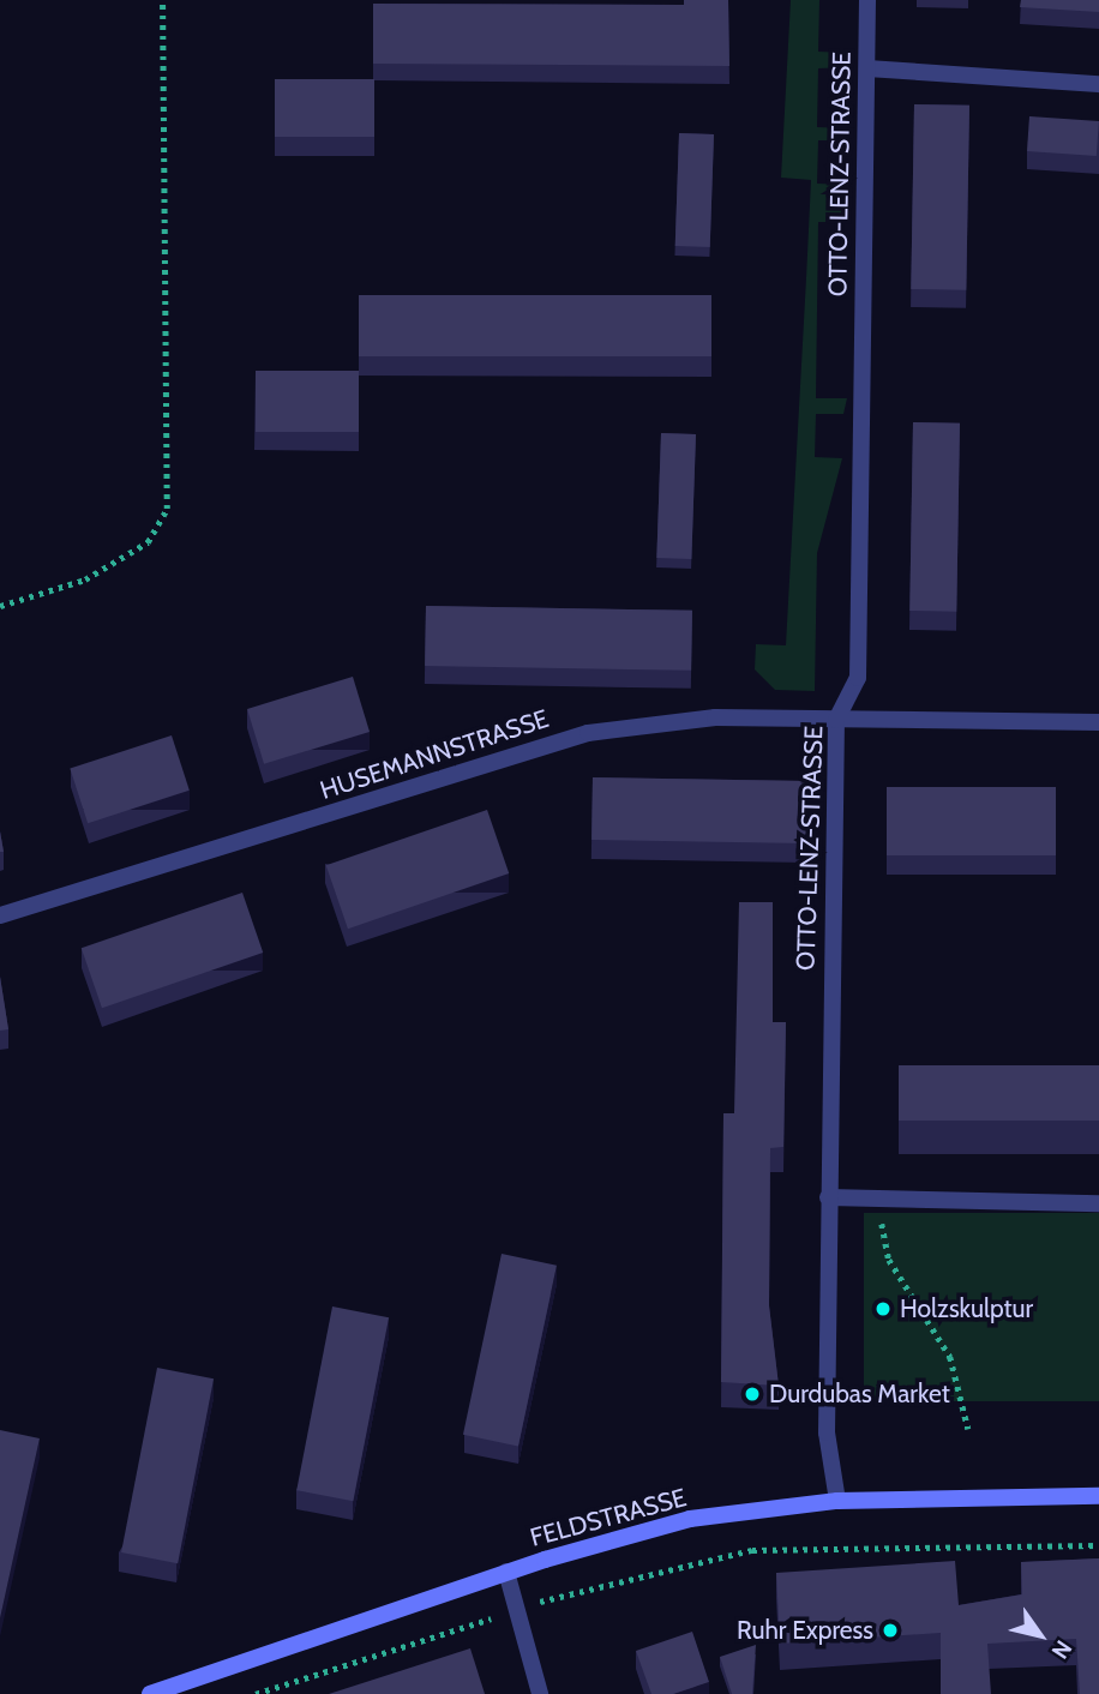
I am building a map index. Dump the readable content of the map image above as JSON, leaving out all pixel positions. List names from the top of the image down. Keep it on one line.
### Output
{"streets":{"main road":["FELDSTRASSE"],"street":["OTTO-LENZ-STRASSE","HUSEMANNSTRASSE"]},"crossings":[["OTTO-LENZ-STRASSE","HUSEMANNSTRASSE"],["OTTO-LENZ-STRASSE","FELDSTRASSE"]],"places":["Holzskulptur","Durdubas Market","Ruhr Express"],"north":"bottom right"}
